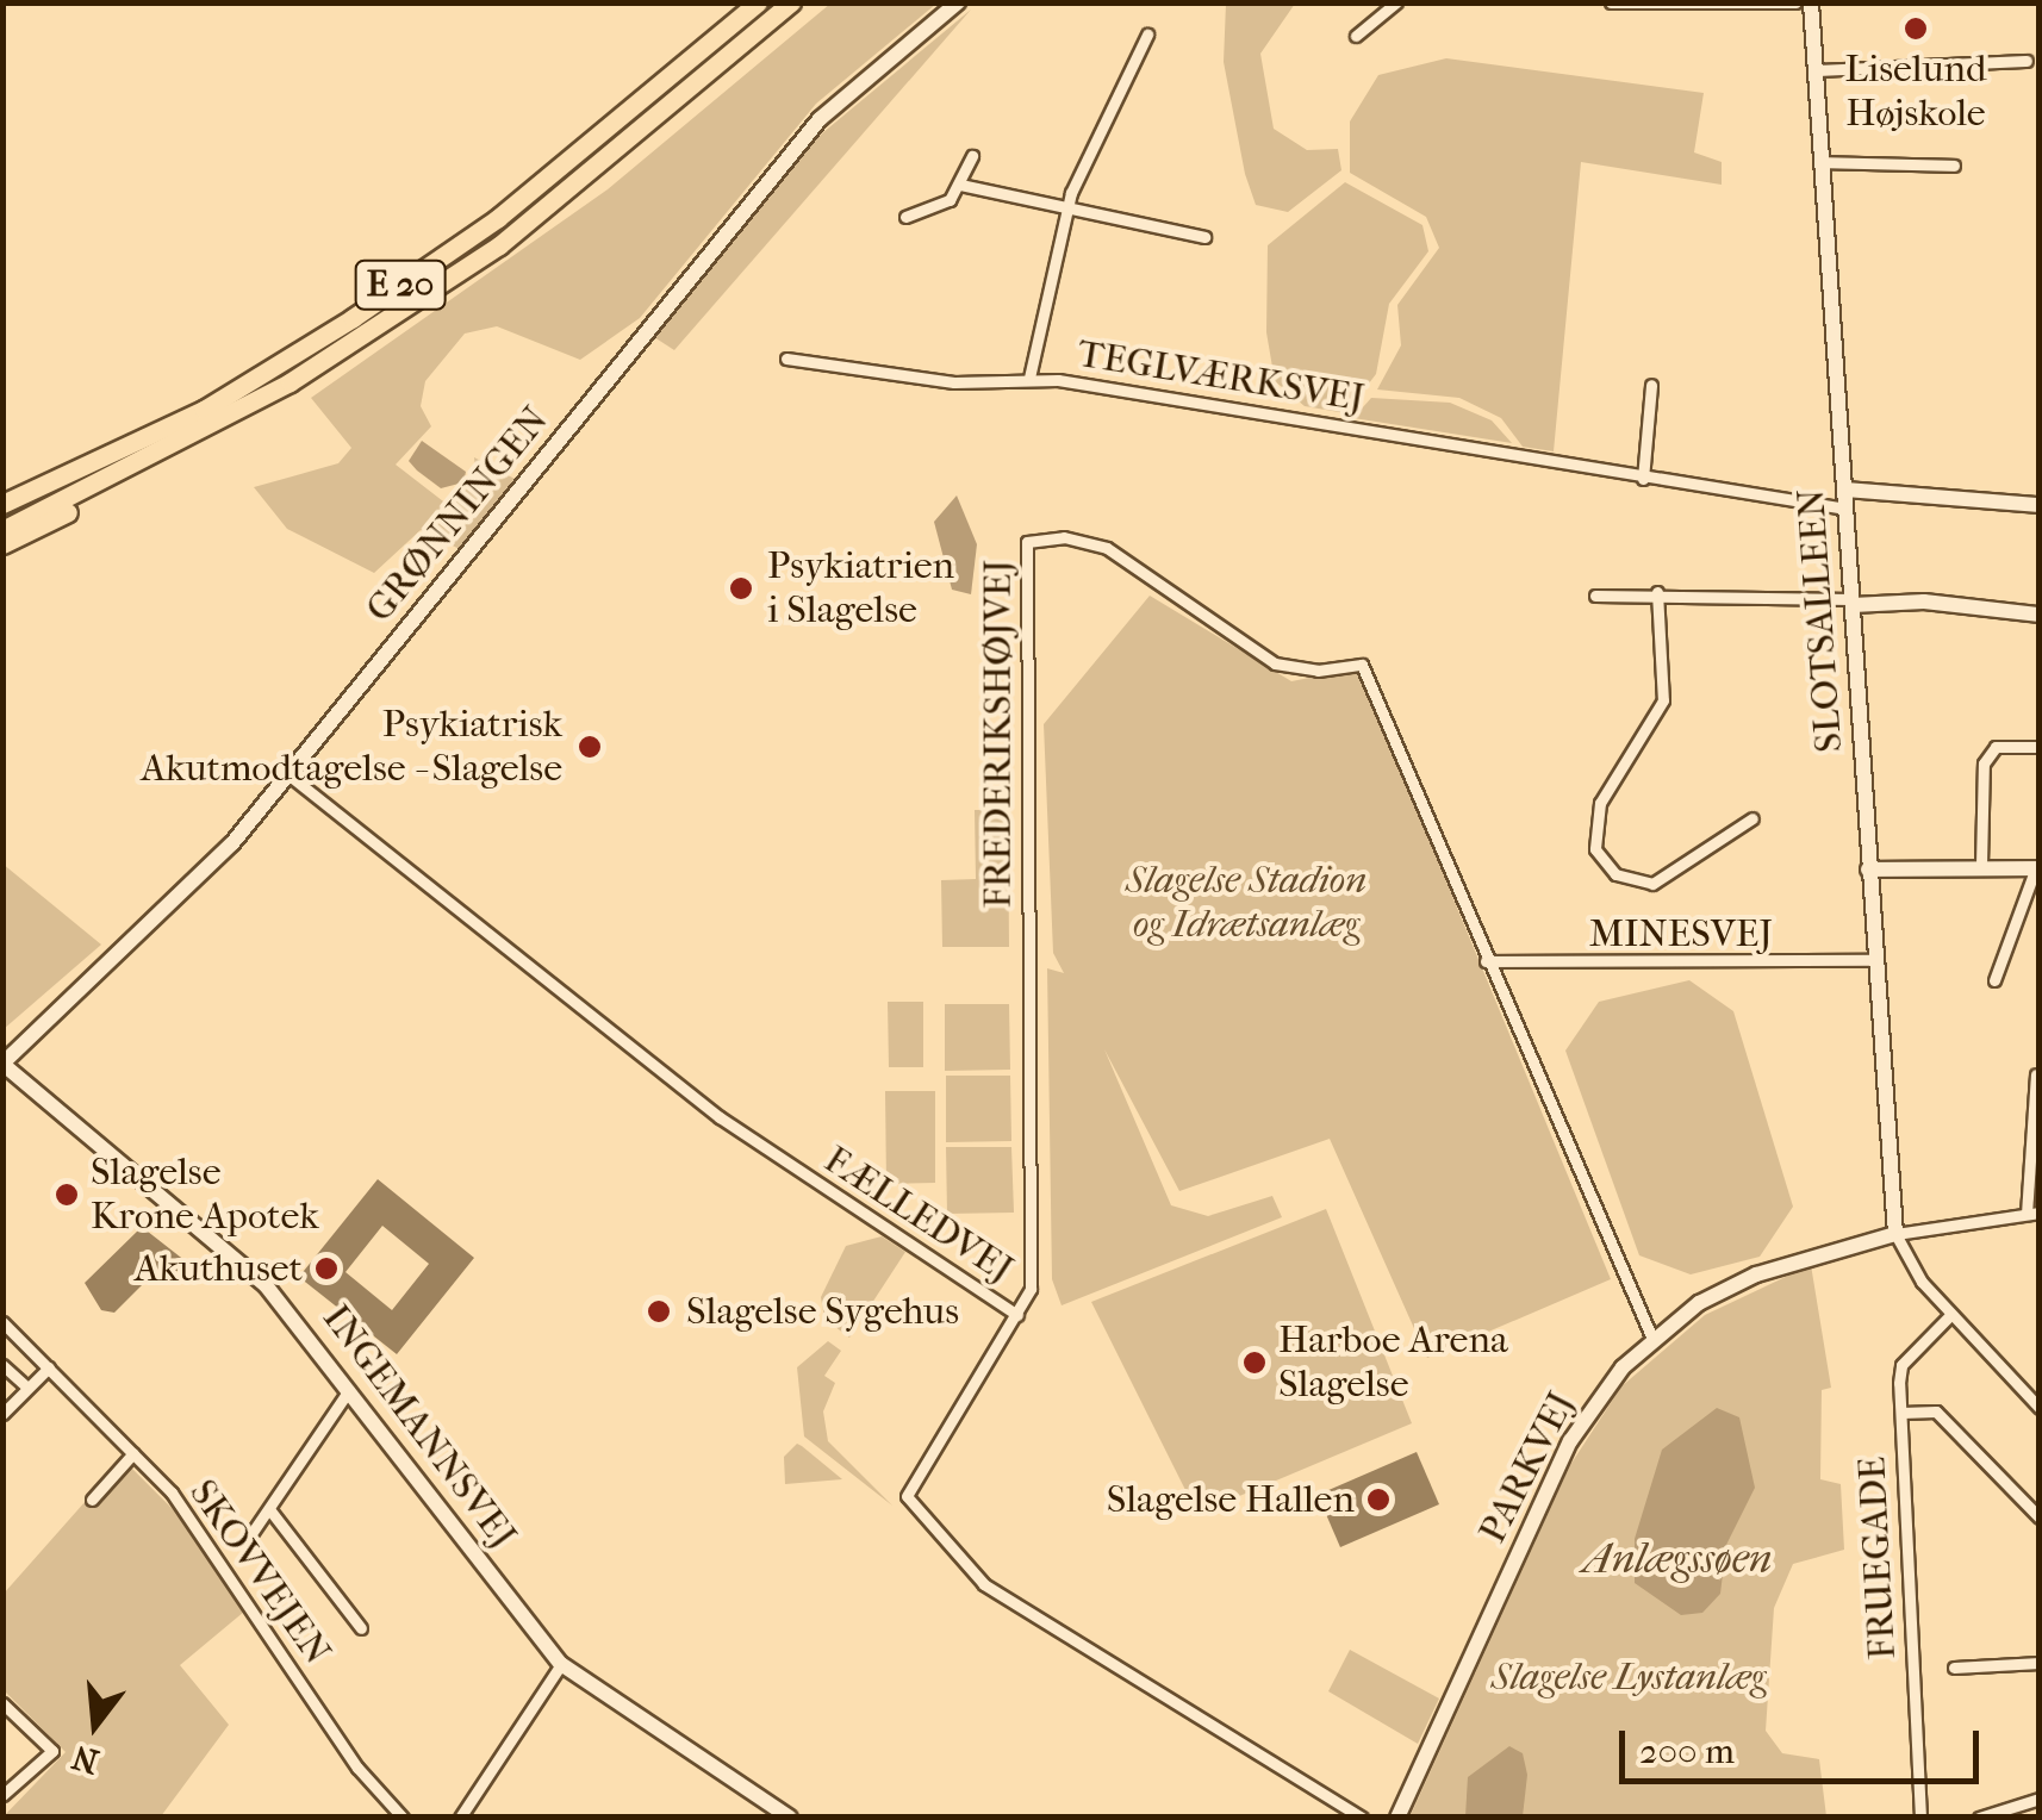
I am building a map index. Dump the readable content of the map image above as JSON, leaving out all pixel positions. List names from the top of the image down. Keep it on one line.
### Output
{"streets":{"highway":["E 20"],"street":["TEGLVÆRKSVEJ","GRØNNINGEN","SLOTSALLEEN","FREDERIKSHØJVEJ","MINESVEJ","FÆLLEDVEJ","INGEMANNSVEJ","PARKVEJ","FRUEGADE","SKOVVEJEN"]},"crossings":[["TEGLVÆRKSVEJ","SLOTSALLEEN"],["GRØNNINGEN","FÆLLEDVEJ"],["GRØNNINGEN","INGEMANNSVEJ"],["SLOTSALLEEN","MINESVEJ"],["SLOTSALLEEN","PARKVEJ"],["FREDERIKSHØJVEJ","MINESVEJ"],["FREDERIKSHØJVEJ","FÆLLEDVEJ"],["FREDERIKSHØJVEJ","PARKVEJ"]],"water":["Anlægssøen"],"parks":["Slagelse Stadion og Idrætsanlæg","Slagelse Lystanlæg"],"places":["Liselund Højskole","Psykiatrien i Slagelse","Psykiatrisk Akutmodtagelse - Slagelse","Slagelse Krone Apotek","Akuthuset","Slagelse Sygehus","Harboe Arena Slagelse","Slagelse Hallen"],"scale_bar":"200 m","north":"bottom"}
